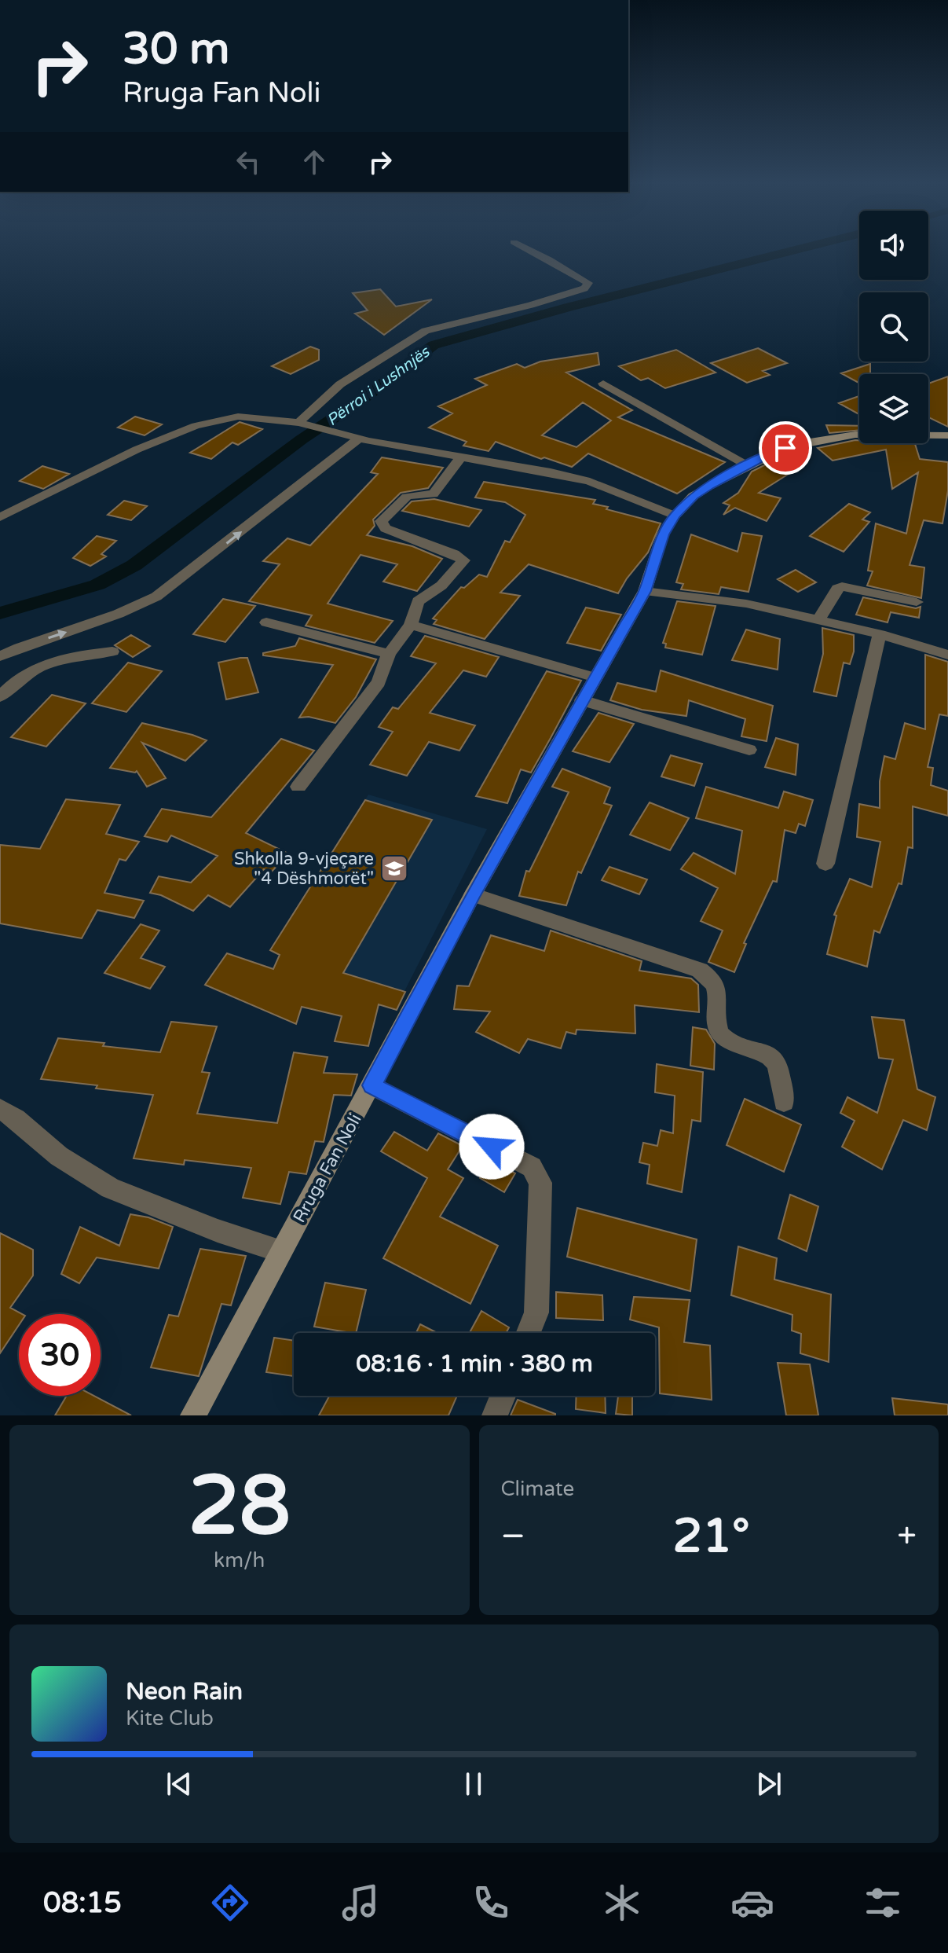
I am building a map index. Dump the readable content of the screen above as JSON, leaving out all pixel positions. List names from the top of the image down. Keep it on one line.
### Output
{"streets":{"main road":["Rruga Fan Noli"]},"water":["Përroi i Lushnjës"],"places":{"school or university":["Shkolla 9-vjeçare \"4 Dëshmorët\""]},"page":{"turn":["30 m","Rruga Fan Noli"],"limit":"30","trip":"08:16 · 1 min · 380 m","tile":[["28","km/h"],"Climate"],"heat":["−","21°","+"],"song":["Neon Rain","Kite Club"],"tabs":"08:15"}}
